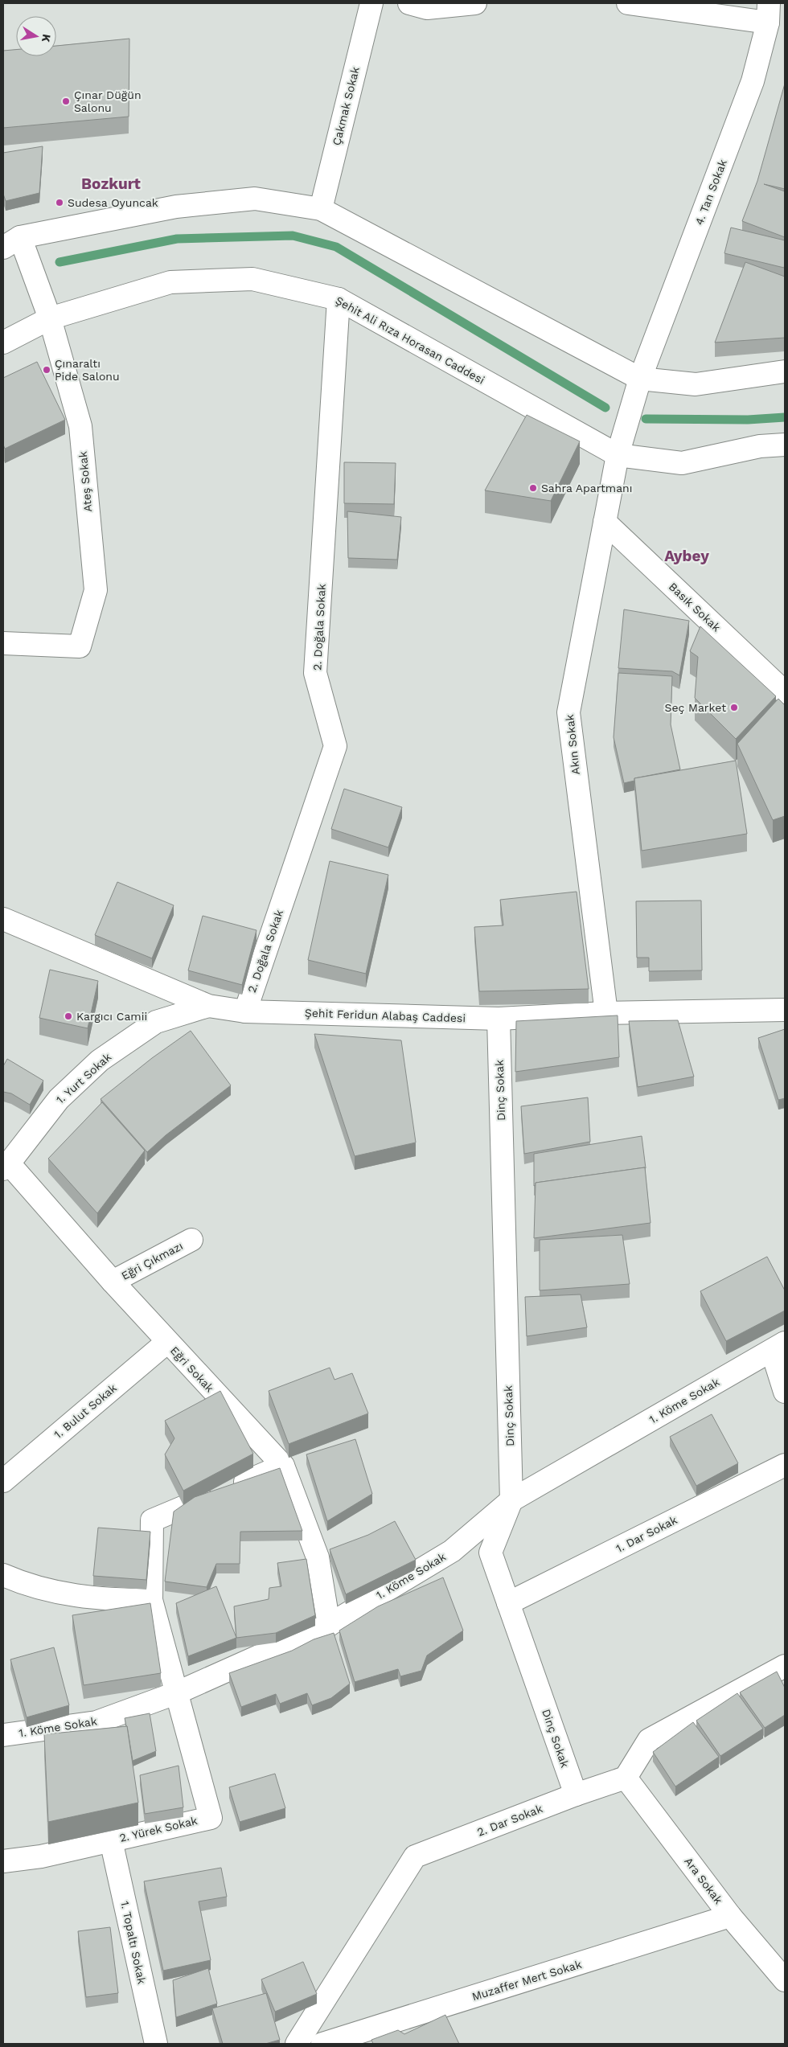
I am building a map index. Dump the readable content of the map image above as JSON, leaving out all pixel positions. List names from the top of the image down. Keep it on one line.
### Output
{"streets":{"street":["Çakmak Sokak","4. Tan Sokak","Şehit Ali Rıza Horasan Caddesi","Ateş Sokak","Basık Sokak","2. Doğala Sokak","Akın Sokak","Şehit Feridun Alabaş Caddesi","1. Yurt Sokak","Dinç Sokak","Eğri Çıkmazı","Eğri Sokak","1. Köme Sokak","1. Bulut Sokak","1. Dar Sokak","2. Dar Sokak","2. Yürek Sokak","Ara Sokak","1. Topaltı Sokak","Muzaffer Mert Sokak"]},"crossings":[["4. Tan Sokak","Şehit Ali Rıza Horasan Caddesi"],["4. Tan Sokak","Akın Sokak"],["Şehit Ali Rıza Horasan Caddesi","Ateş Sokak"],["Şehit Ali Rıza Horasan Caddesi","2. Doğala Sokak"],["Şehit Ali Rıza Horasan Caddesi","Akın Sokak"],["Basık Sokak","Akın Sokak"],["2. Doğala Sokak","Şehit Feridun Alabaş Caddesi"],["Akın Sokak","Şehit Feridun Alabaş Caddesi"],["Şehit Feridun Alabaş Caddesi","1. Yurt Sokak"],["Şehit Feridun Alabaş Caddesi","Dinç Sokak"],["1. Yurt Sokak","Eğri Sokak"],["Dinç Sokak","1. Köme Sokak"],["Dinç Sokak","1. Dar Sokak"],["Dinç Sokak","2. Dar Sokak"],["Eğri Çıkmazı","Eğri Sokak"],["Eğri Sokak","1. Köme Sokak"],["Eğri Sokak","1. Bulut Sokak"],["1. Köme Sokak","2. Yürek Sokak"],["2. Dar Sokak","Ara Sokak"],["2. Yürek Sokak","1. Topaltı Sokak"],["Ara Sokak","Muzaffer Mert Sokak"]],"districts":["Bozkurt","Aybey"],"places":["Çınar Düğün Salonu","Sudesa Oyuncak","Çınaraltı Pide Salonu","Sahra Apartmanı","Seç Market","Kargıcı Camii"],"north":"right"}
